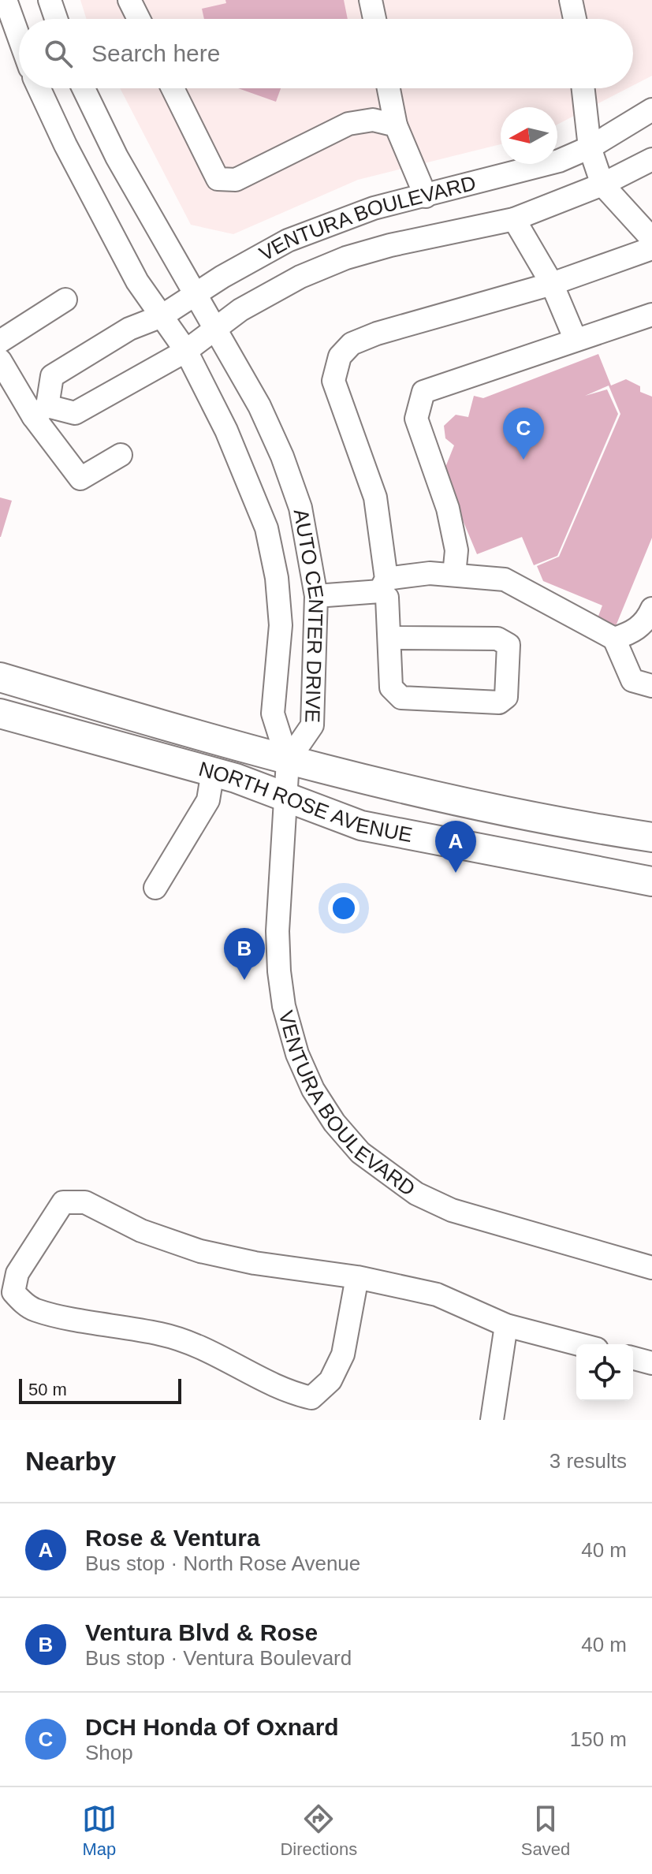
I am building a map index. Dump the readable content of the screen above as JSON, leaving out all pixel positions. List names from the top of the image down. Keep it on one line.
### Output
{"streets":{"main road":["NORTH ROSE AVENUE"],"street":["VENTURA BOULEVARD","AUTO CENTER DRIVE"]},"crossings":[["VENTURA BOULEVARD","AUTO CENTER DRIVE"],["VENTURA BOULEVARD","NORTH ROSE AVENUE"],["AUTO CENTER DRIVE","NORTH ROSE AVENUE"]],"scale_bar":"50 m","north":"left","page":{"search":"Search here","pins":["C","A","B"],"scale":"50 m","heading":["Nearby","3 results"],"list":[{"mark":"A","name":"Rose & Ventura","note":"Bus stop · North Rose Avenue","value":"40 m"},{"mark":"B","name":"Ventura Blvd & Rose","note":"Bus stop · Ventura Boulevard","value":"40 m"},{"mark":"C","name":"DCH Honda Of Oxnard","note":"Shop","value":"150 m"}],"nav":["Map","Directions","Saved"]}}
